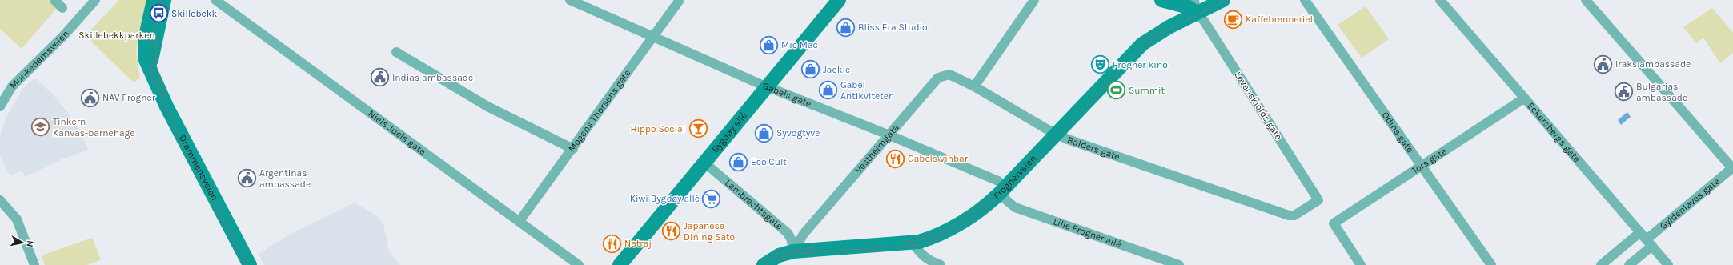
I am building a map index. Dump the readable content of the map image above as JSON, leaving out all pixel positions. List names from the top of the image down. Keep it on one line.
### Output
{"streets":{"street":["Munkedamsveien","Gabels gate","Løvenskiolds gate","Mogens Thorsens gate","Niels Juels gate","Bygdøy allé","Eckersbergs gate","Odins gate","Vestheimgata","Balders gate","Tors gate","Drammensveien","Frognerveien","Gyldenløves gate","Lambrechtsgate","Lille Frogner allé"]},"crossings":[["Gabels gate","Mogens Thorsens gate"],["Gabels gate","Bygdøy allé"],["Gabels gate","Vestheimgata"],["Gabels gate","Frognerveien"],["Gabels gate","Lille Frogner allé"],["Løvenskiolds gate","Balders gate"],["Løvenskiolds gate","Frognerveien"],["Mogens Thorsens gate","Niels Juels gate"],["Bygdøy allé","Lambrechtsgate"],["Eckersbergs gate","Tors gate"],["Eckersbergs gate","Gyldenløves gate"],["Odins gate","Tors gate"],["Vestheimgata","Balders gate"],["Vestheimgata","Frognerveien"],["Vestheimgata","Lambrechtsgate"],["Balders gate","Frognerveien"],["Frognerveien","Lambrechtsgate"],["Frognerveien","Lille Frogner allé"]],"parks":["Skillebekkparken"],"places":{"bus stop":["Skillebekk"],"cafe":["Kaffebrenneriet"],"shop":["Bliss Era Studio","Mic Mac","Jackie","Gabel Antikviteter","Syvogtyve","Eco Cult"],"public building":["Iraks ambassade","Indias ambassade","Bulgarias ambassade","NAV Frogner","Argentinas ambassade"],"theatre":["Frogner kino"],"sports":["Summit"],"school or university":["Tinkern Kanvas-barnehage"],"bar":["Hippo Social"],"restaurant":["Gabels vinbar","Japanese Dining Sato","Natraj"],"supermarket":["Kiwi Bygdøy allé"]},"north":"right"}
